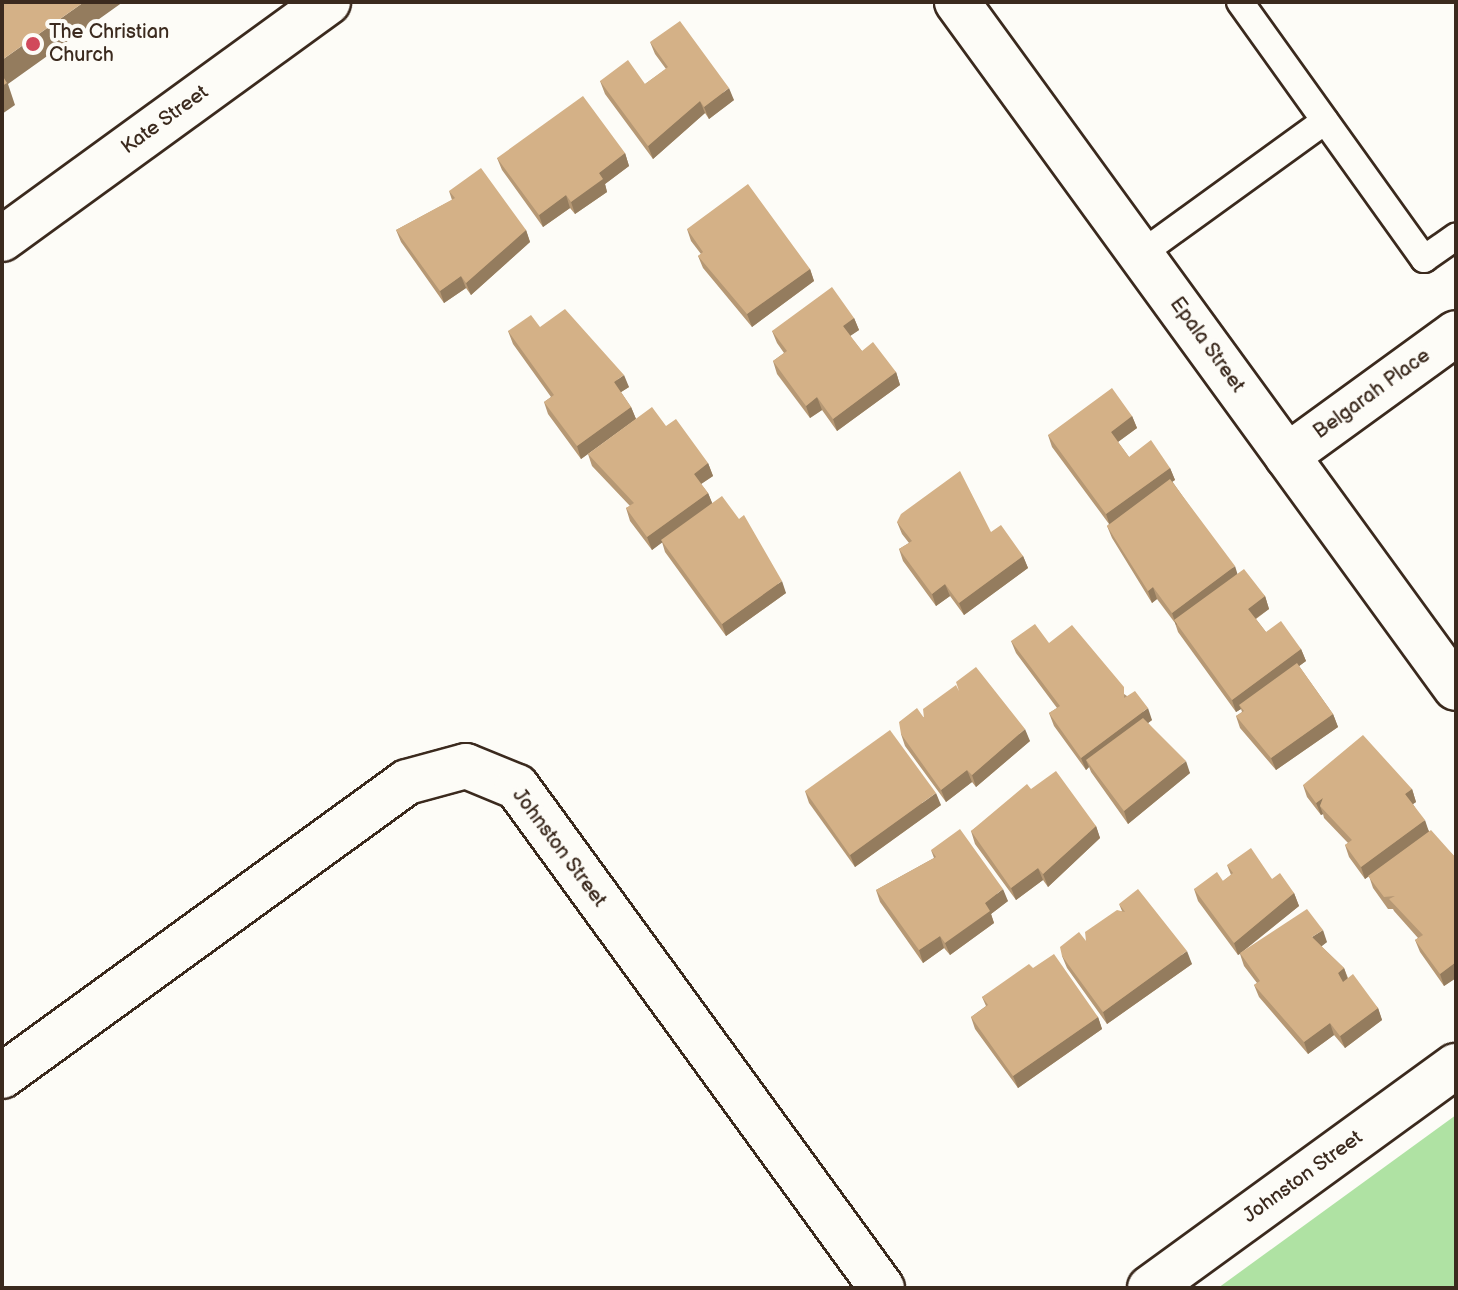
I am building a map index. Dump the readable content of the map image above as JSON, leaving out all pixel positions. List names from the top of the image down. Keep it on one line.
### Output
{"streets":{"street":["Kate Street","Epala Street","Belgarah Place","Johnston Street"]},"crossings":[["Epala Street","Belgarah Place"]],"places":["The Christian Church"]}
